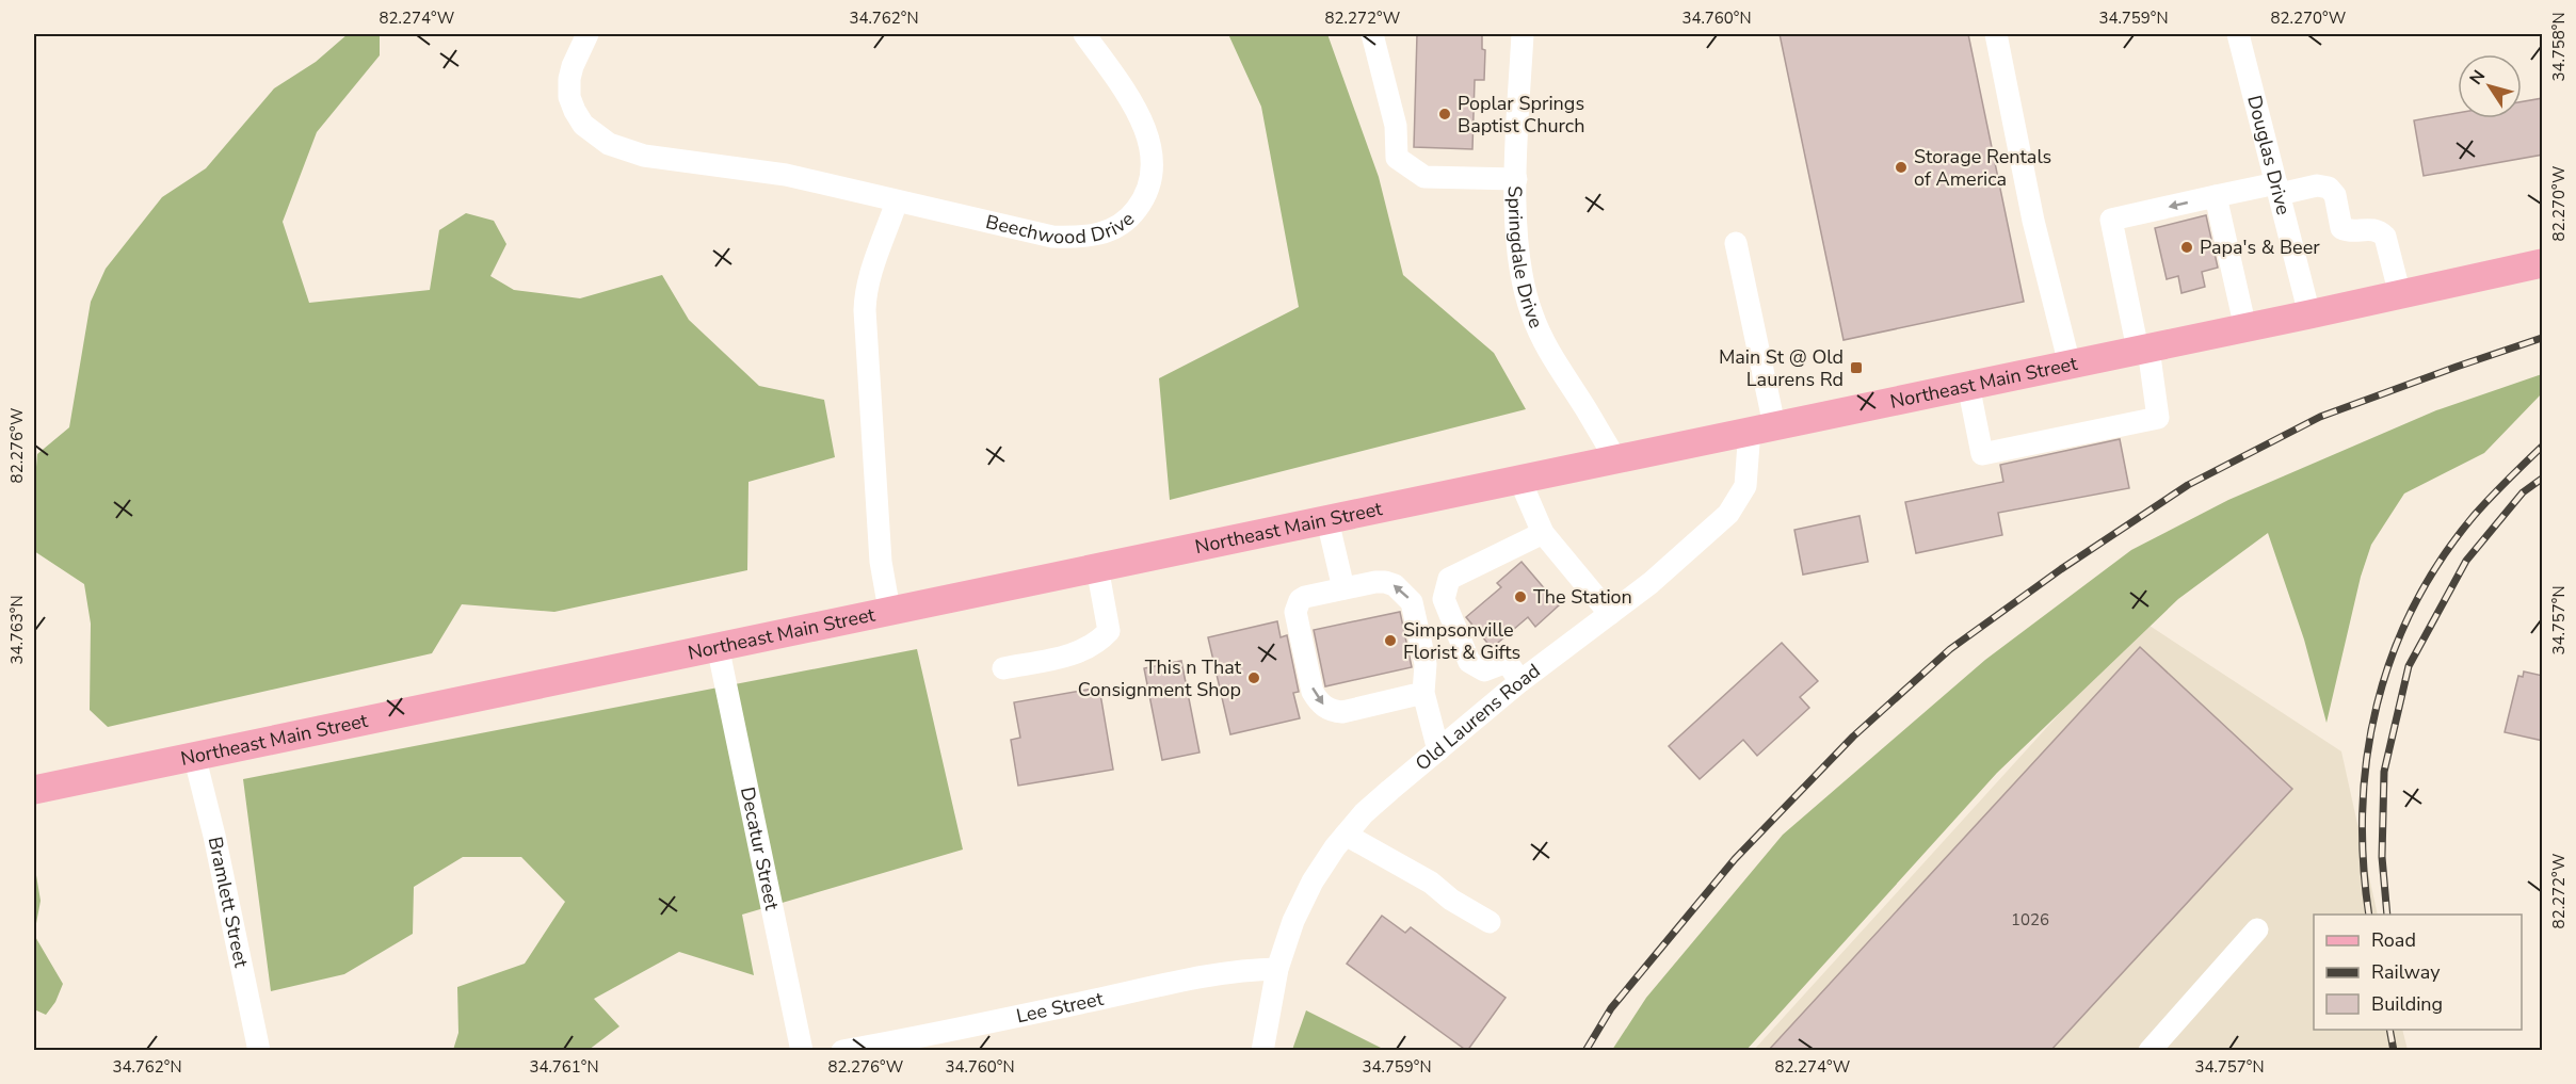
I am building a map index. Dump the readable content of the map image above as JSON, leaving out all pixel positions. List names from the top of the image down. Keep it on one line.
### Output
{"streets":{"main road":["Northeast Main Street"],"street":["Douglas Drive","Beechwood Drive","Springdale Drive","Old Laurens Road","Decatur Street","Bramlett Street","Lee Street"]},"crossings":[["Douglas Drive","Northeast Main Street"],["Springdale Drive","Northeast Main Street"],["Northeast Main Street","Old Laurens Road"],["Northeast Main Street","Decatur Street"],["Northeast Main Street","Bramlett Street"],["Old Laurens Road","Lee Street"]],"places":{"other":["Poplar Springs Baptist Church","Storage Rentals of America","Papa's & Beer","The Station","Simpsonville Florist & Gifts","This n That Consignment Shop"],"transit":["Main St @ Old Laurens Rd"]},"house_numbers":["1026"],"legend":["Road","Railway","Building"],"north":"top left","coordinates":["82.274°W","34.762°N","82.272°W","34.760°N","34.759°N","82.270°W","34.758°N","82.276°W","34.757°N","34.763°N","34.761°N"]}
